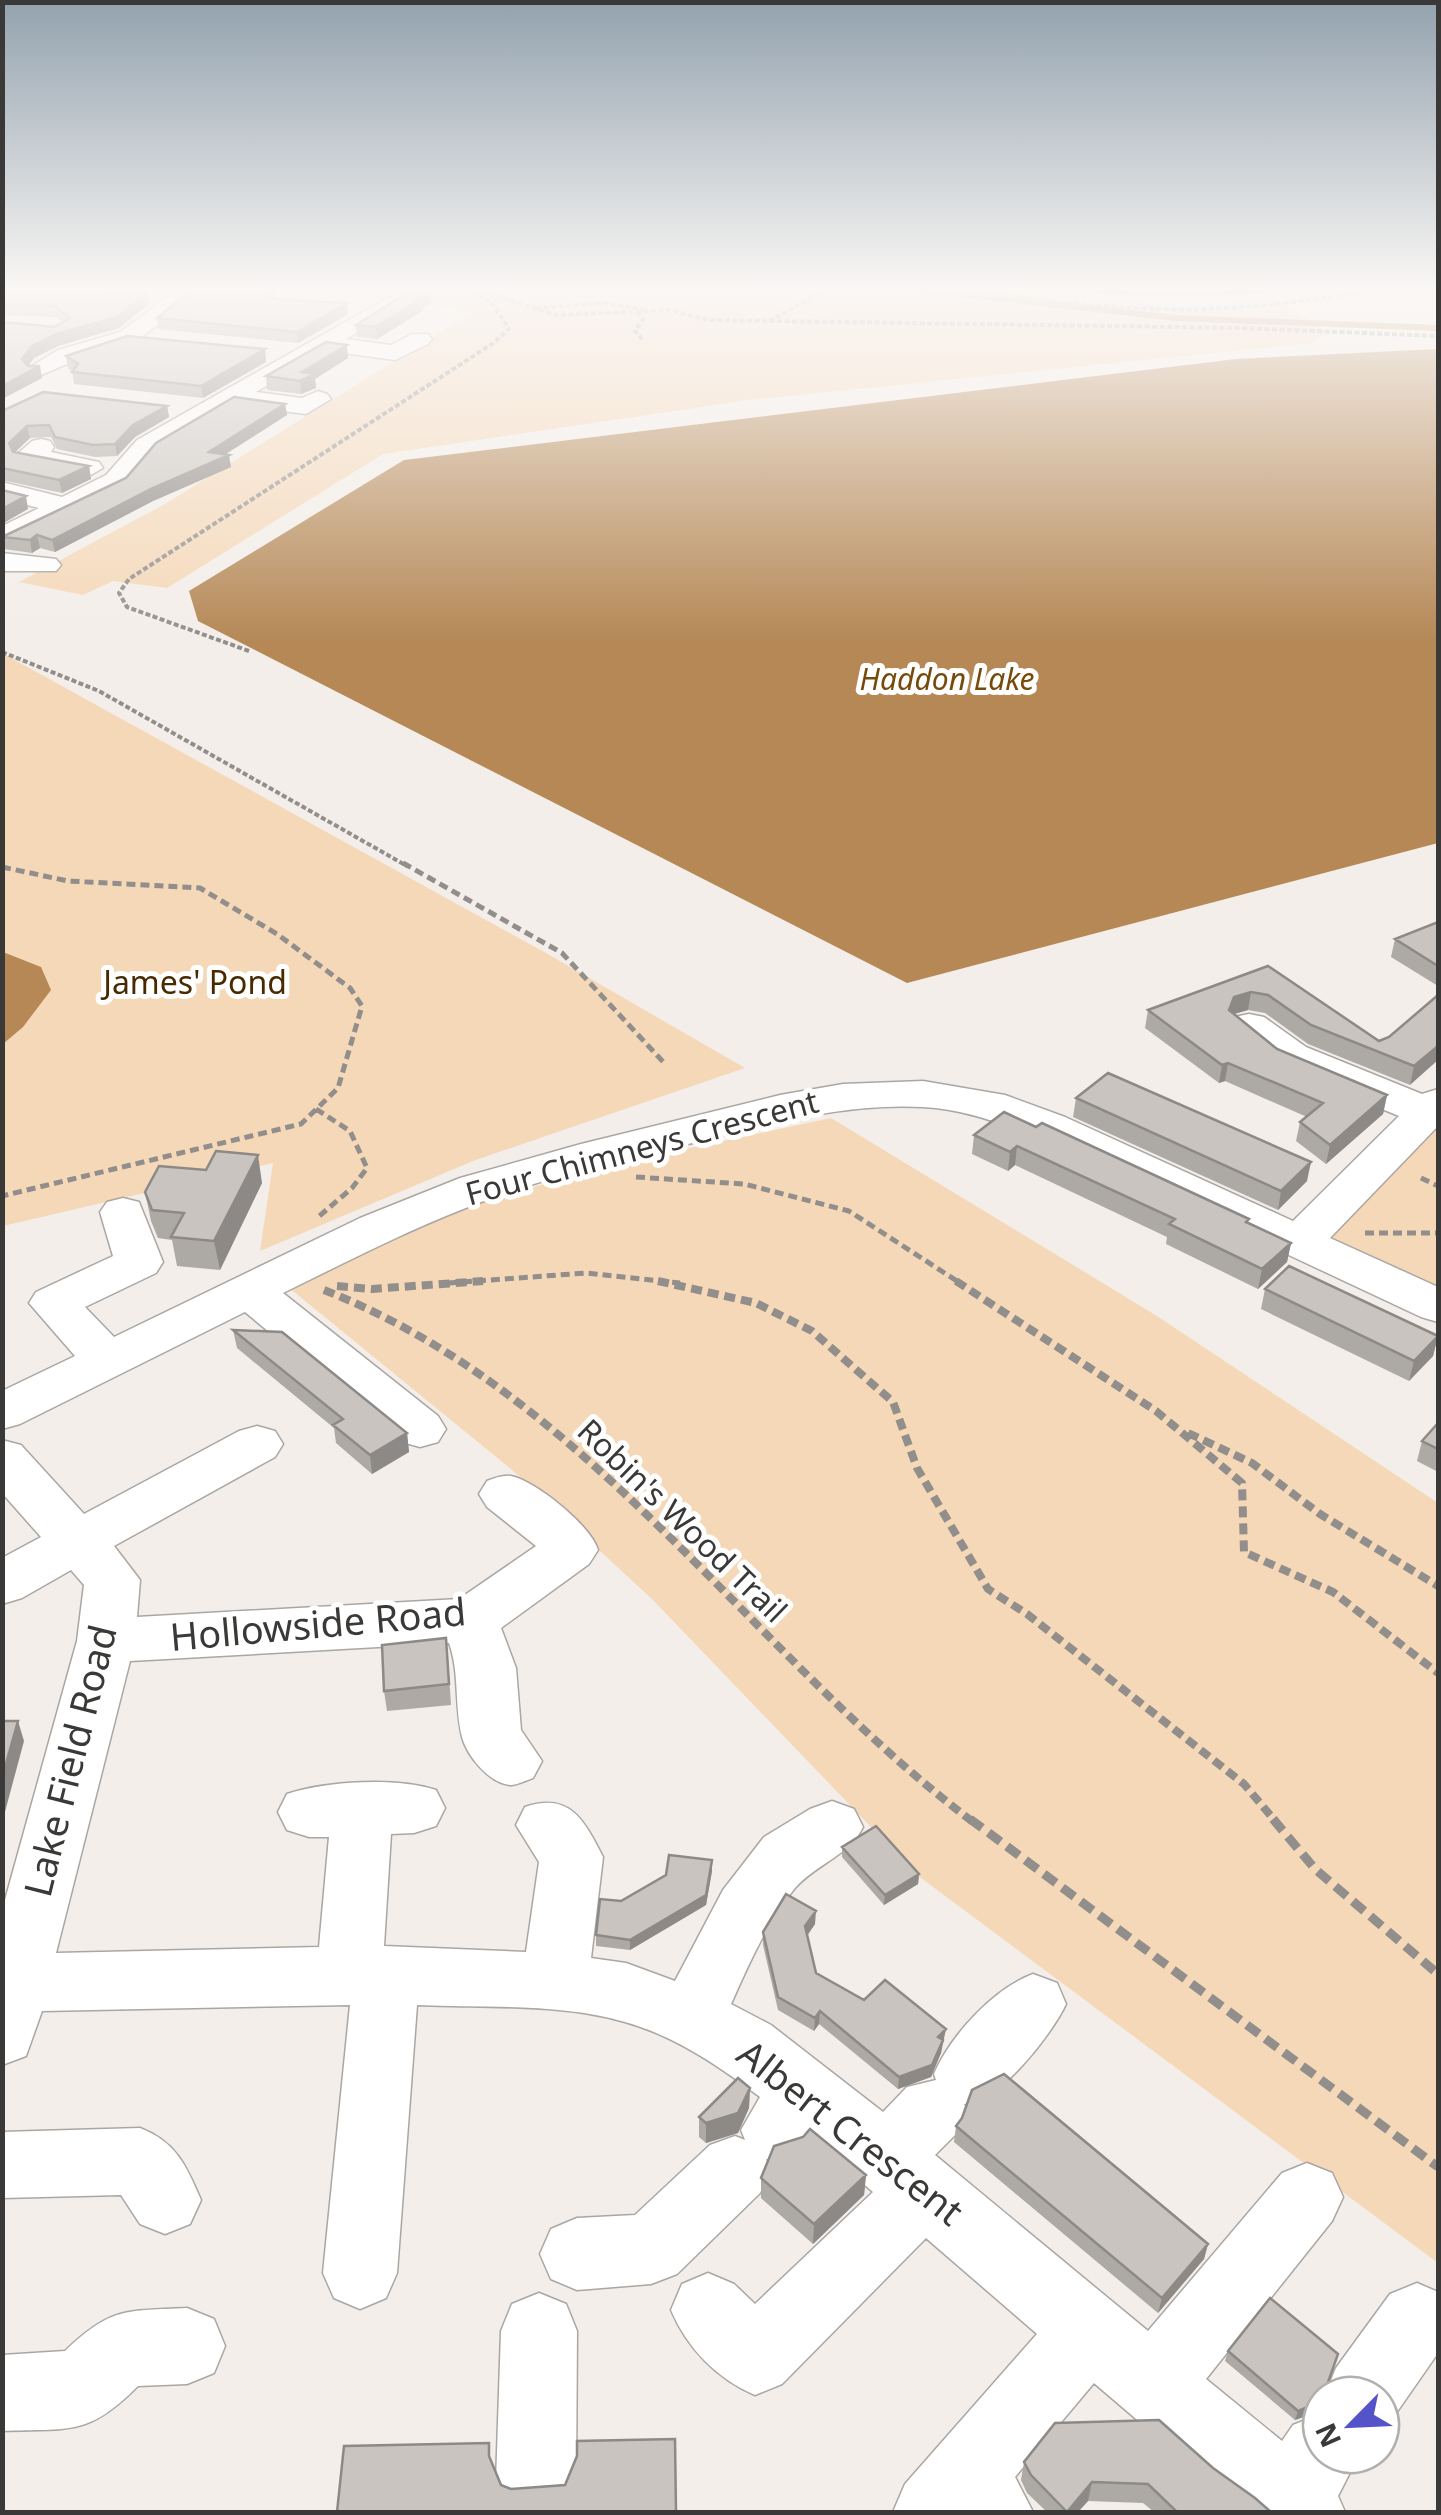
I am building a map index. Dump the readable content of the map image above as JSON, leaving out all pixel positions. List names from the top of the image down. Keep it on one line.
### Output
{"streets":{"street":["Four Chimneys Crescent","Hollowside Road","Lake Field Road","Albert Crescent"],"path":["Robin's Wood Trail"]},"crossings":[["Four Chimneys Crescent","Robin's Wood Trail"],["Hollowside Road","Lake Field Road"],["Lake Field Road","Albert Crescent"]],"water":["Haddon Lake"],"parks":["James' Pond"],"north":"bottom left"}
